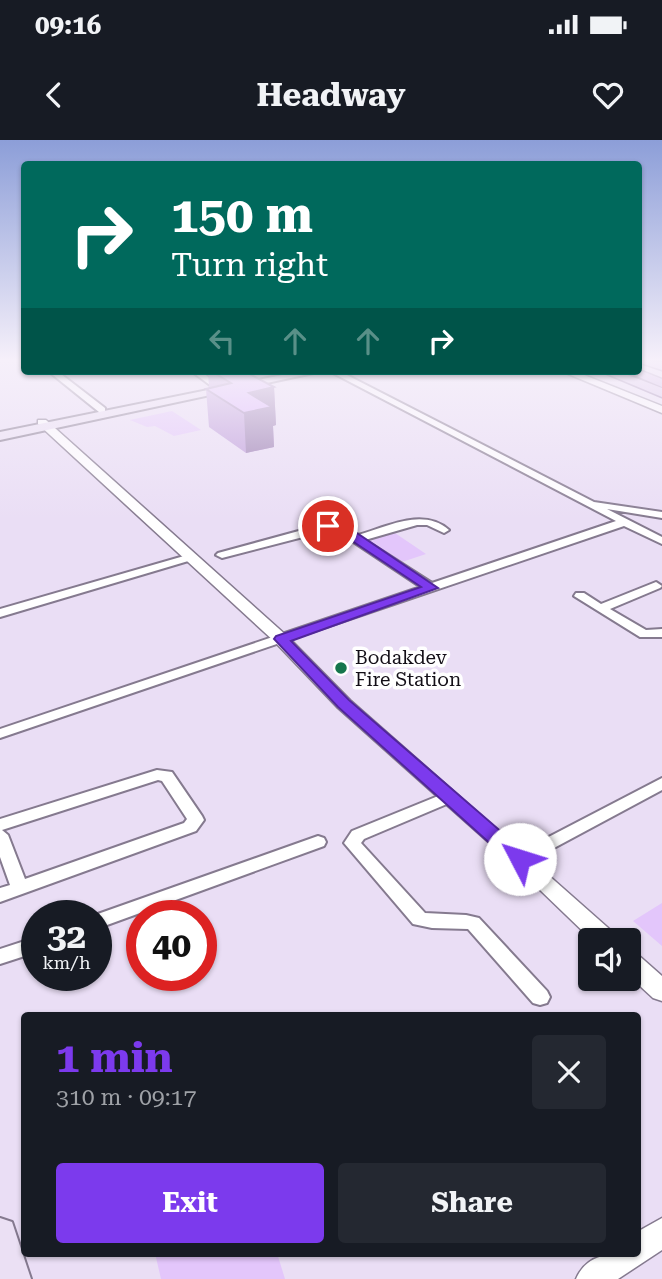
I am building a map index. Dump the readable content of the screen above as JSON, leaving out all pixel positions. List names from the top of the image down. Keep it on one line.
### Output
{"places":["Bodakdev Fire Station"],"page":{"status":"09:16","header":"Headway","turn":["150 m","Turn right"],"speed":"32 km/h","limit":"40","heading":["1 min","310 m · 09:17"],"buttons":["Exit","Share"]}}
